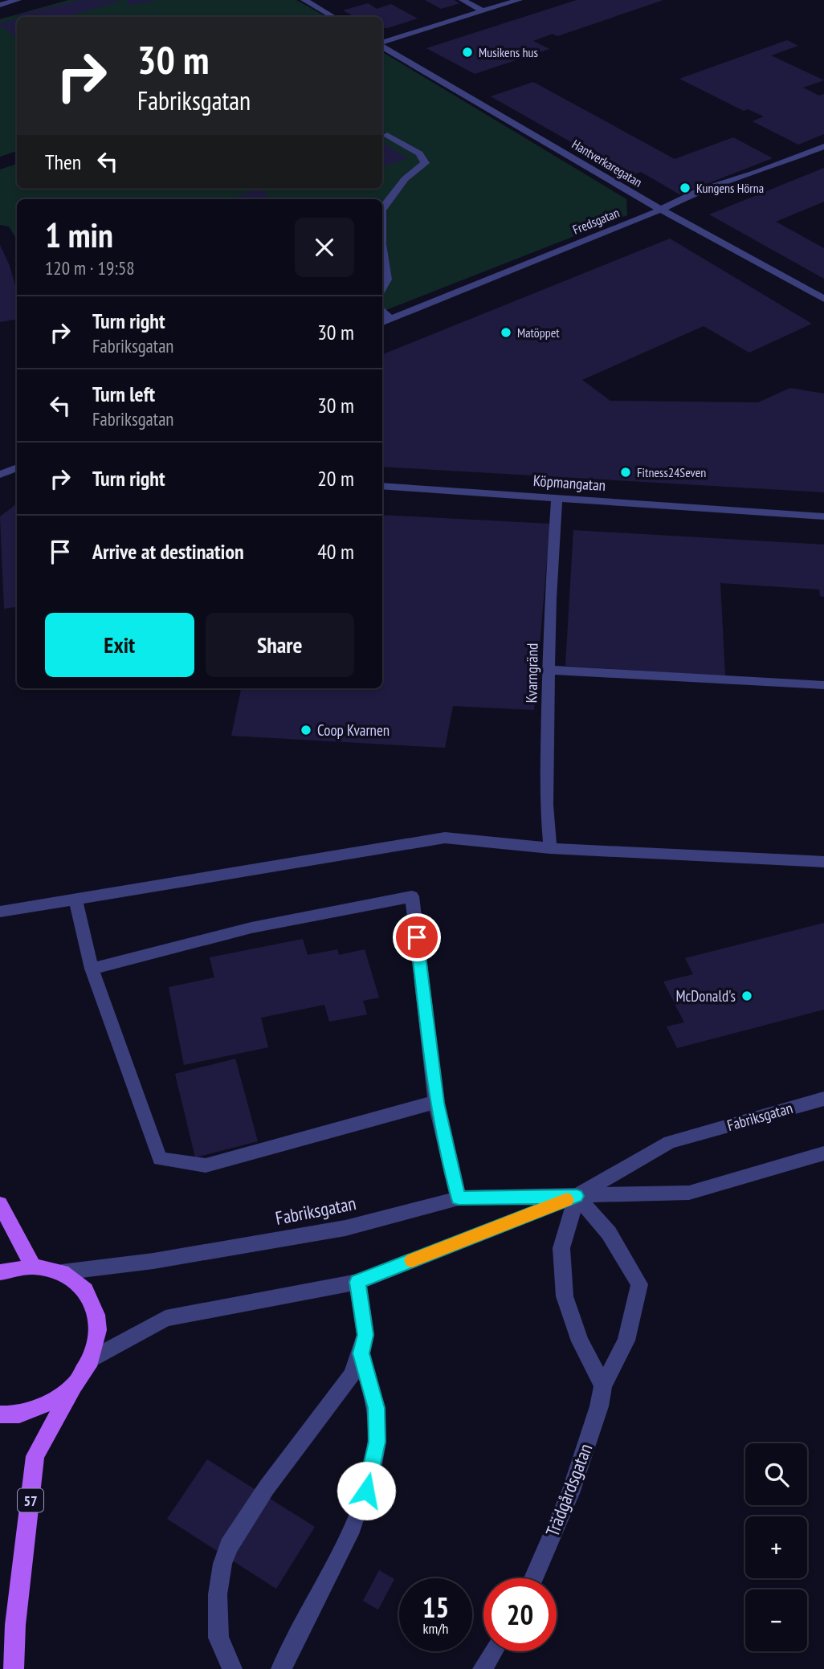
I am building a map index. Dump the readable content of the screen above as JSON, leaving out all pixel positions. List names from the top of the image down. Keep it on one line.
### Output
{"streets":{"main road":["57"],"street":["Hantverkaregatan","Fredsgatan","Köpmangatan","Kvarngränd","Fabriksgatan","Trädgårdsgatan"]},"crossings":[["Hantverkaregatan","Fredsgatan"],["Köpmangatan","Kvarngränd"],["Fabriksgatan","Trädgårdsgatan"],["Fabriksgatan","57"]],"places":["Musikens hus","Kungens Hörna","Matöppet","Fitness24Seven","Coop Kvarnen","McDonald's"],"page":{"turn":["30 m","Fabriksgatan"],"then":"Then","heading":["1 min","120 m · 19:58"],"list":[{"name":"Turn right","note":"Fabriksgatan","value":"30 m"},{"name":"Turn left","note":"Fabriksgatan","value":"30 m"},{"name":"Turn right","value":"20 m"},{"name":"Arrive at destination","value":"40 m"}],"buttons":["Exit","Share"],"map_buttons":["+","−"],"speed":"15 km/h","limit":"20"}}
